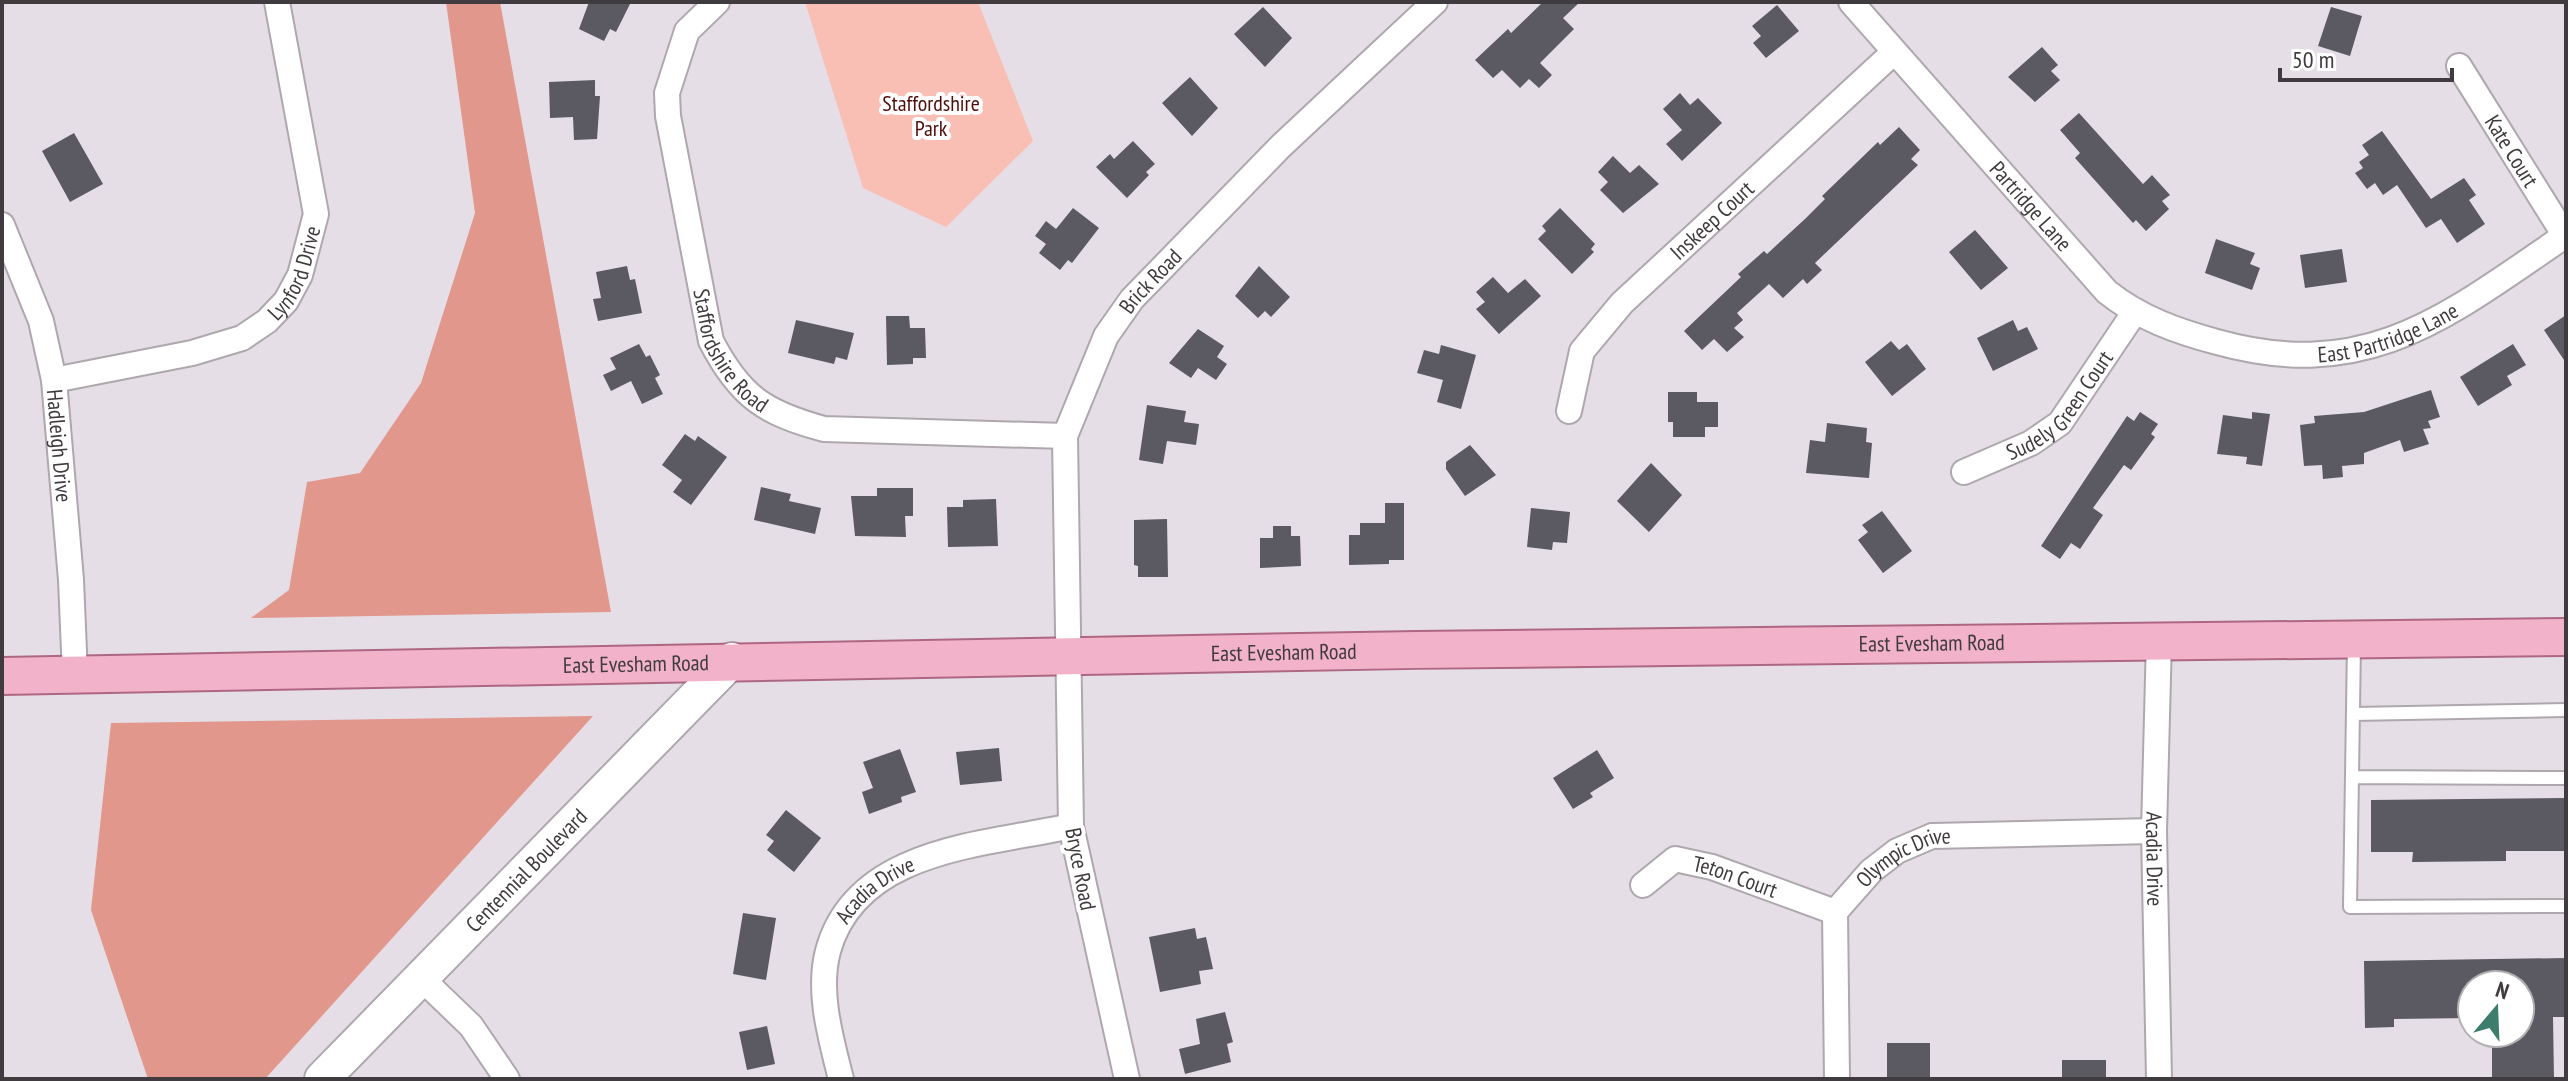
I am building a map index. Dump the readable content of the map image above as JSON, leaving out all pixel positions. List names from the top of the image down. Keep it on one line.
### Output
{"streets":{"main road":["East Evesham Road","Centennial Boulevard"],"street":["Kate Court","Partridge Lane","Inskeep Court","Lynford Drive","Brick Road","East Partridge Lane","Staffordshire Road","Sudely Green Court","Hadleigh Drive","Acadia Drive","Olympic Drive","Bryce Road","Teton Court"]},"crossings":[["Kate Court","East Partridge Lane"],["Partridge Lane","Inskeep Court"],["Partridge Lane","East Partridge Lane"],["Partridge Lane","Sudely Green Court"],["Lynford Drive","Hadleigh Drive"],["Brick Road","Staffordshire Road"],["Brick Road","East Evesham Road"],["Brick Road","Bryce Road"],["Hadleigh Drive","East Evesham Road"],["East Evesham Road","Acadia Drive"],["East Evesham Road","Centennial Boulevard"],["East Evesham Road","Bryce Road"],["Acadia Drive","Olympic Drive"],["Acadia Drive","Bryce Road"],["Olympic Drive","Teton Court"]],"parks":["Staffordshire Park"],"scale_bar":"50 m","north":"top"}
